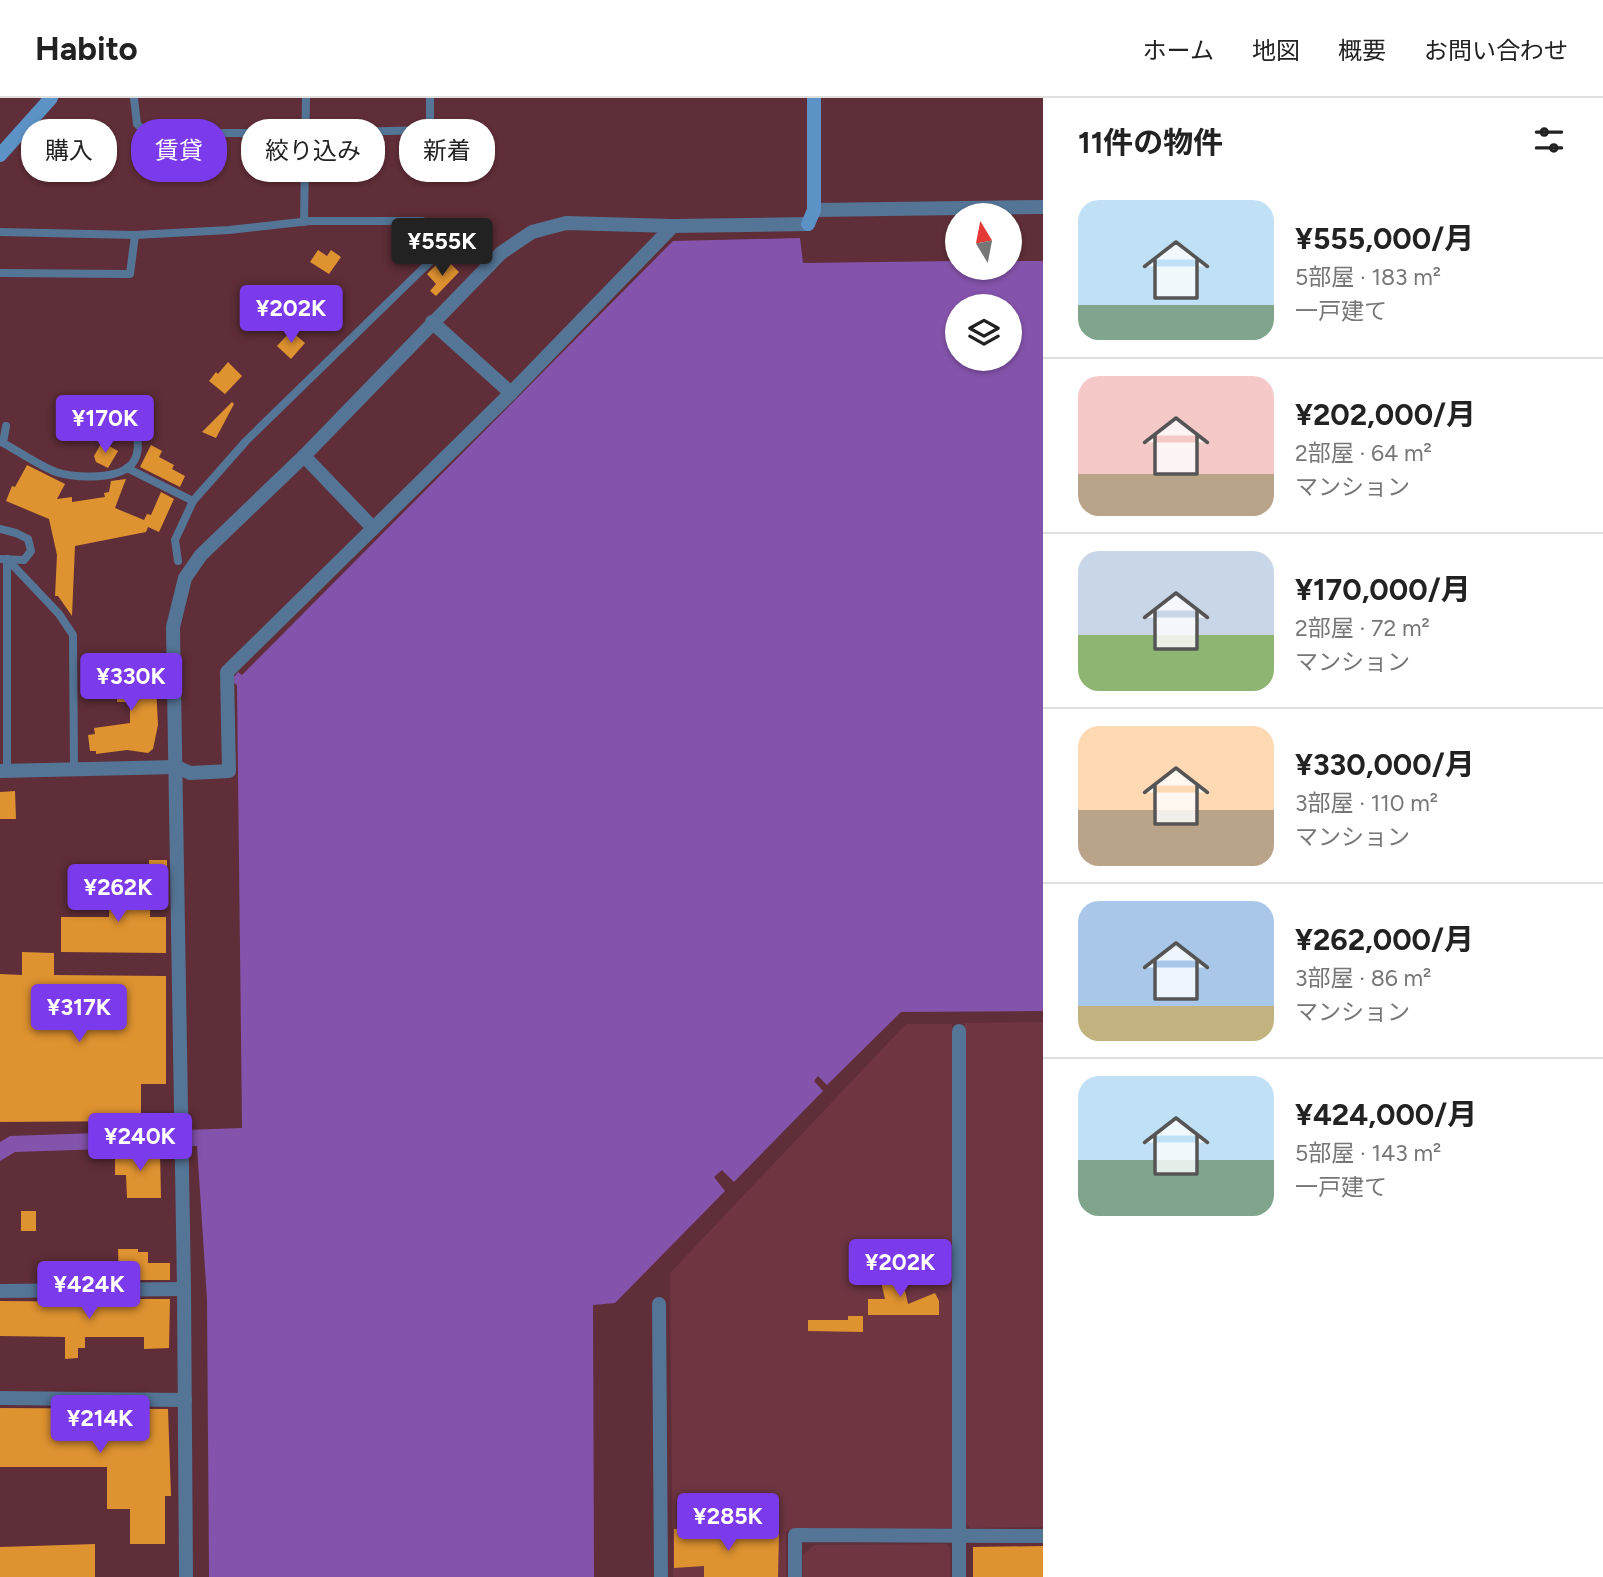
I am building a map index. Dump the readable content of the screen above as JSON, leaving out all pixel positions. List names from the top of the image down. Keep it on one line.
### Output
{"north":"top","page":{"header":"Habito","nav":["ホーム","地図","概要","お問い合わせ"],"heading":"11件の物件","chip":["購入","賃貸","絞り込み","新着"],"list":[{"name":"¥555,000/月","note":"5部屋 · 183 m² · 一戸建て"},{"name":"¥202,000/月","note":"2部屋 · 64 m² · マンション"},{"name":"¥170,000/月","note":"2部屋 · 72 m² · マンション"},{"name":"¥330,000/月","note":"3部屋 · 110 m² · マンション"},{"name":"¥262,000/月","note":"3部屋 · 86 m² · マンション"},{"name":"¥424,000/月","note":"5部屋 · 143 m² · 一戸建て"}],"price":["¥555K","¥202K","¥170K","¥330K","¥262K","¥317K","¥240K","¥202K","¥424K","¥214K","¥285K"]}}
